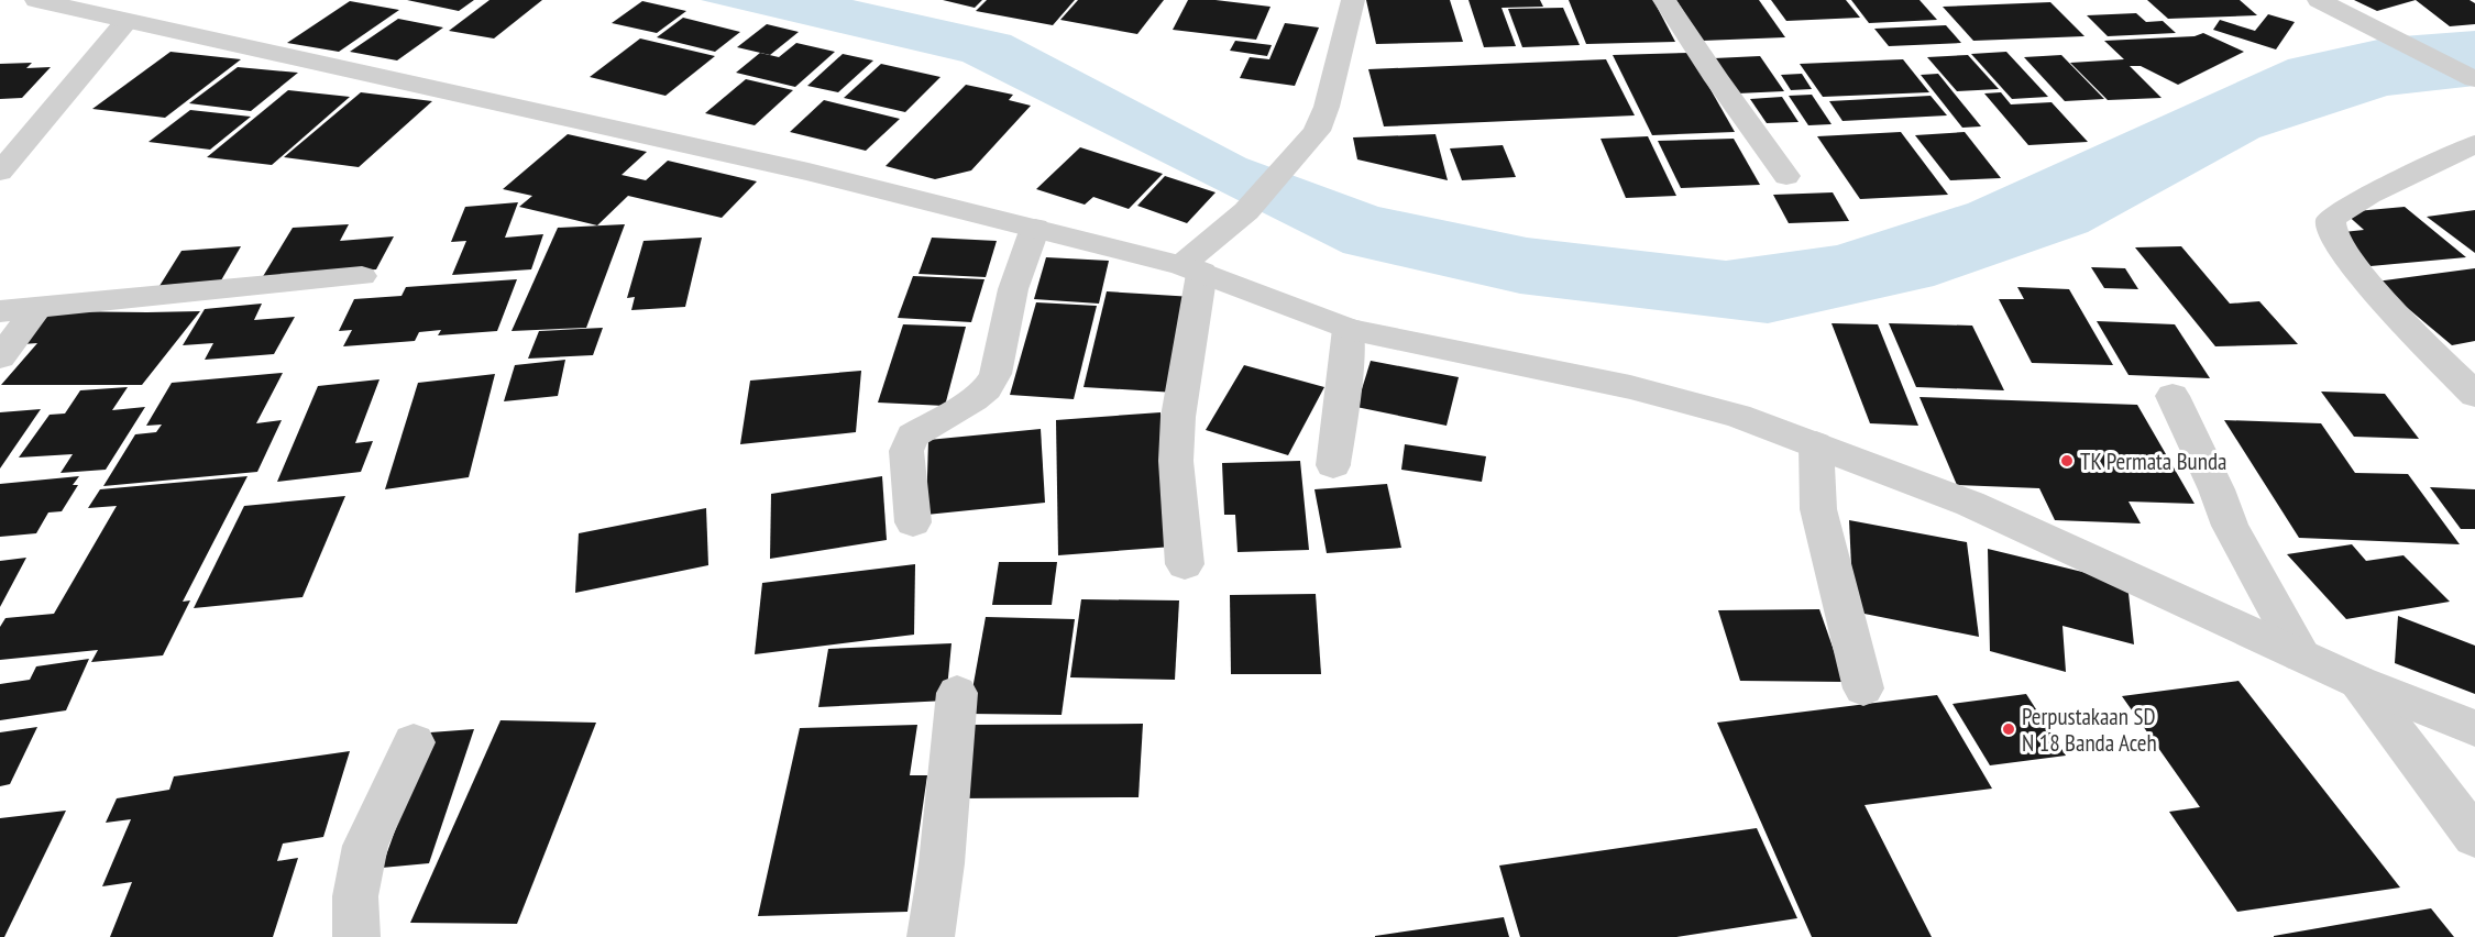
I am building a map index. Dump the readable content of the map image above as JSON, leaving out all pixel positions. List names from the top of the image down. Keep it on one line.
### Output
{"places":["TK Permata Bunda","Perpustakaan SD N 18 Banda Aceh"]}
